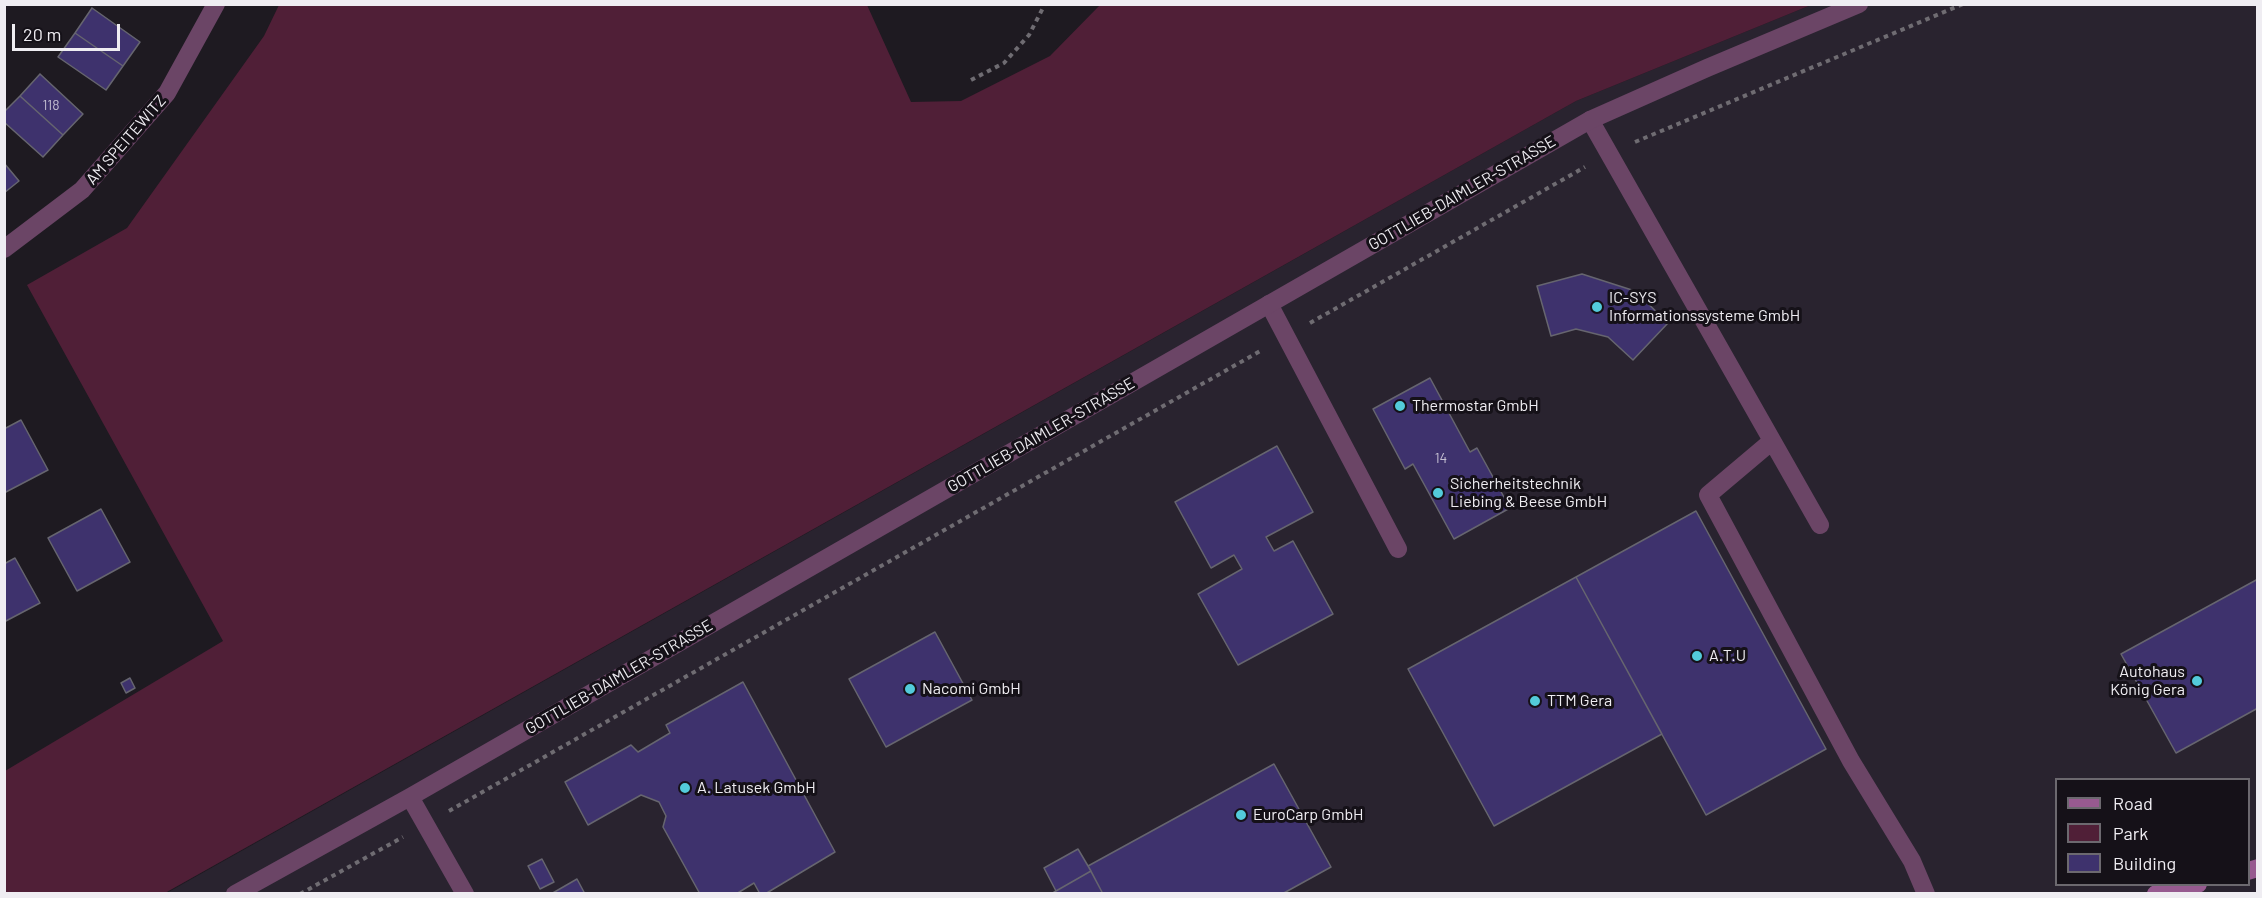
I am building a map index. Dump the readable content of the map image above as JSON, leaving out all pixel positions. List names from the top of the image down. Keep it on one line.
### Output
{"streets":{"street":["AM SPEITEWITZ","GOTTLIEB-DAIMLER-STRASSE"]},"places":["IC-SYS Informationssysteme GmbH","Thermostar GmbH","Sicherheitstechnik Liebing & Beese GmbH","A.T.U","Autohaus König Gera","Nacomi GmbH","TTM Gera","A. Latusek GmbH","EuroCarp GmbH"],"house_numbers":["118","14"],"legend":["Road","Park","Building"],"scale_bar":"20 m"}
